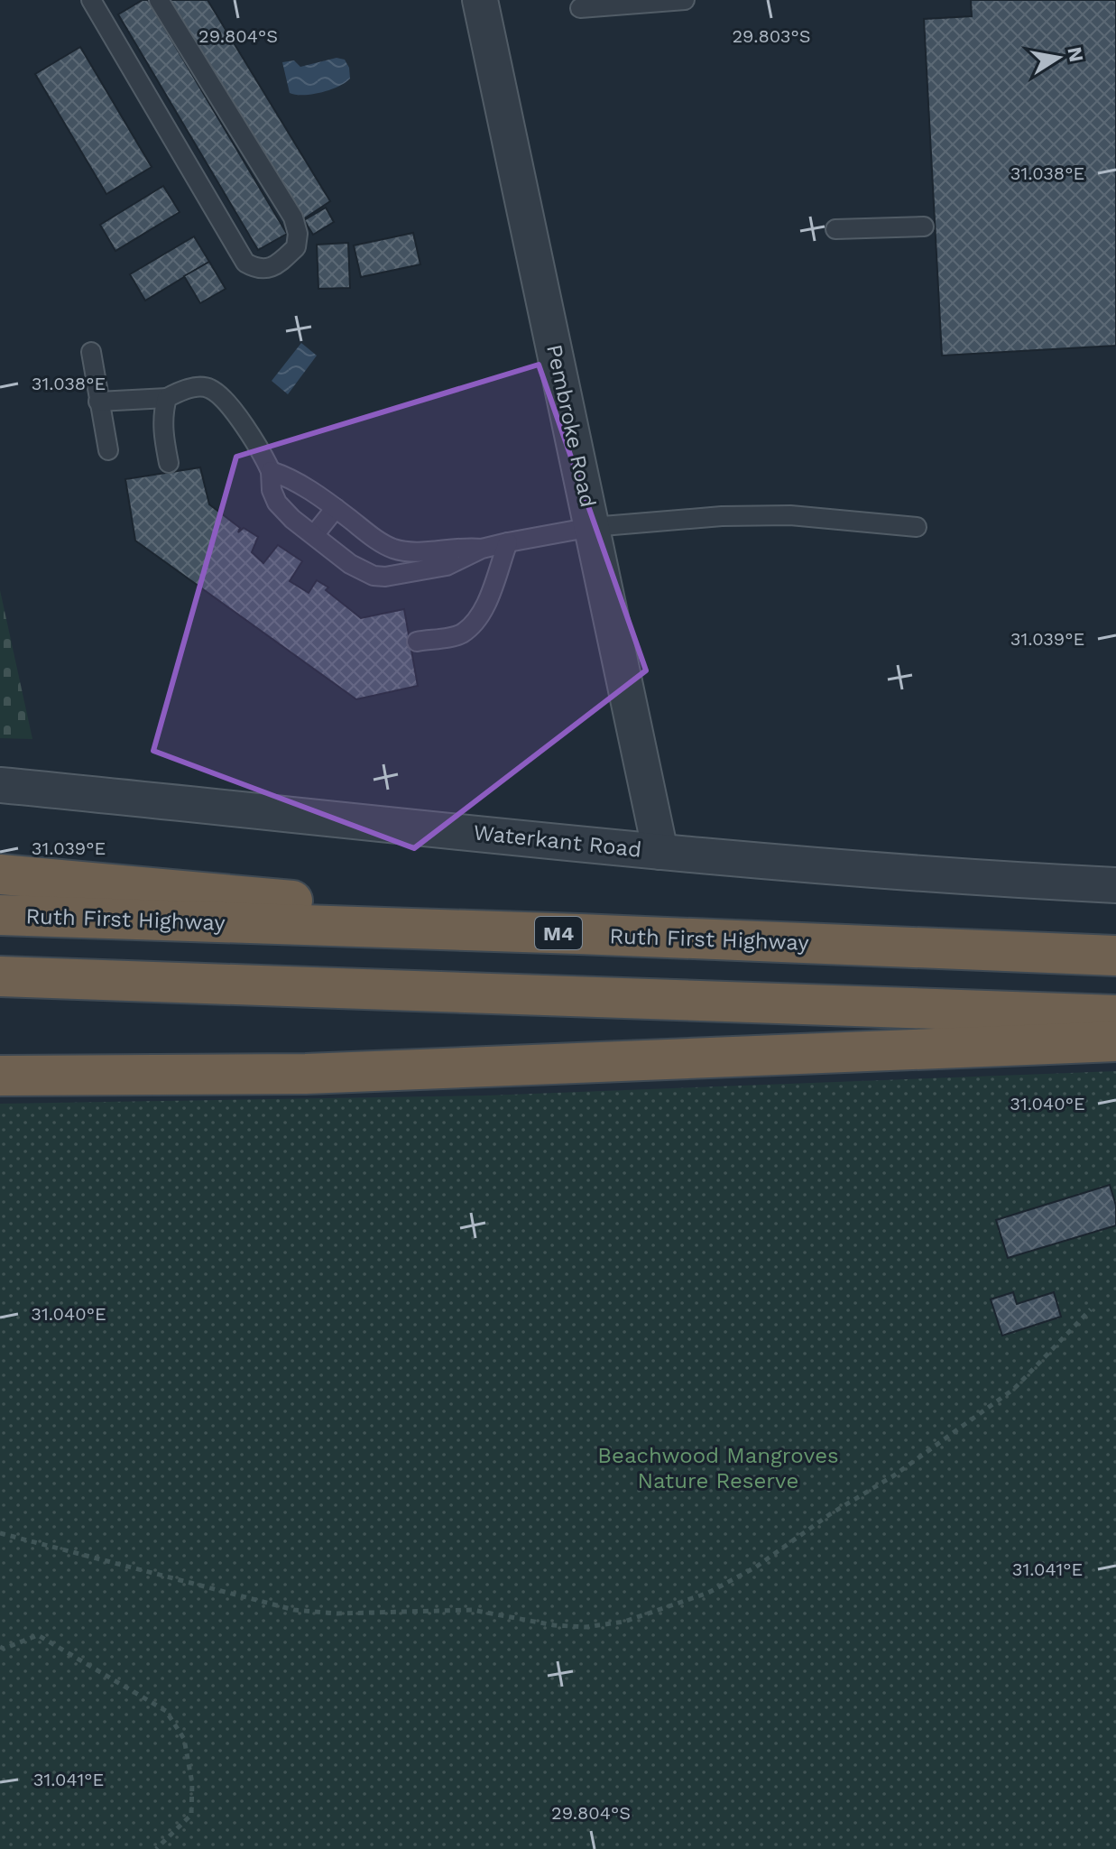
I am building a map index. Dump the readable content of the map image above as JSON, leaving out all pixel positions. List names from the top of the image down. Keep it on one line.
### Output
{"streets":{"highway":["Ruth First Highway","M4"],"street":["Pembroke Road","Waterkant Road"]},"crossings":[["Pembroke Road","Waterkant Road"]],"parks":["Beachwood Mangroves Nature Reserve"],"north":"right","coordinates":["29.804°S","29.803°S","31.038°E","31.039°E","31.040°E","31.041°E"]}
